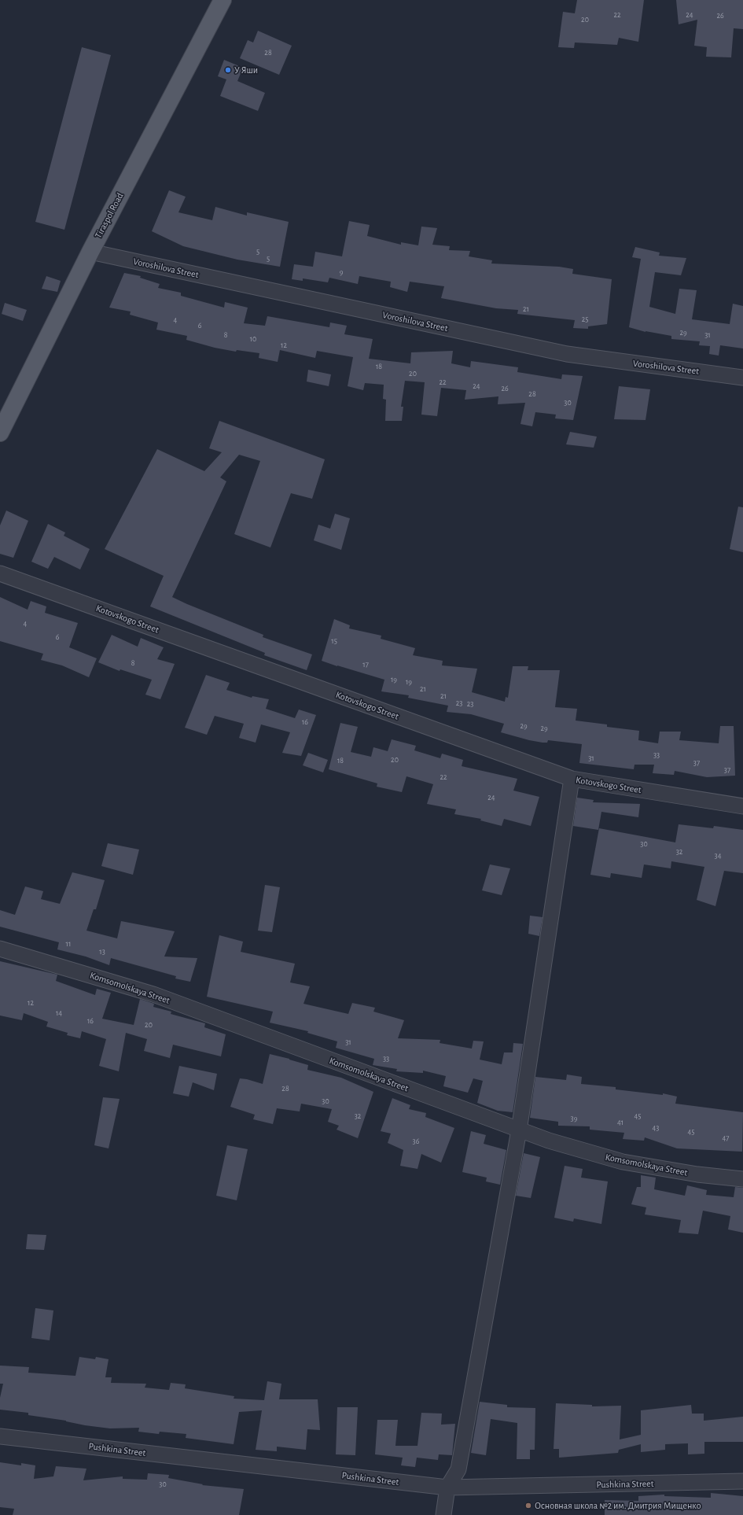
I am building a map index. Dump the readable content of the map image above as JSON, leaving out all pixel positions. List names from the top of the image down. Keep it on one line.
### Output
{"streets":{"main road":["Tiraspol Road"],"street":["Voroshilova Street","Kotovskogo Street","Komsomolskaya Street","Pushkina Street"]},"crossings":[["Tiraspol Road","Voroshilova Street"]],"places":["У Яши","Основная школа №2 им. Дмитрия Мищенко"],"house_numbers":["22","24","26","20","28","5","5","9","21","25","4","6","29","8","31","10","12","18","20","22","24","26","28","30","4","6","15","8","17","19","19","21","21","23","23","16","29","29","33","31","20","18","37","37","22","24","30","32","34","11","13","12","14","16","20","31","33","28","30","32","45","39","41","43","45","47","36","30"]}
